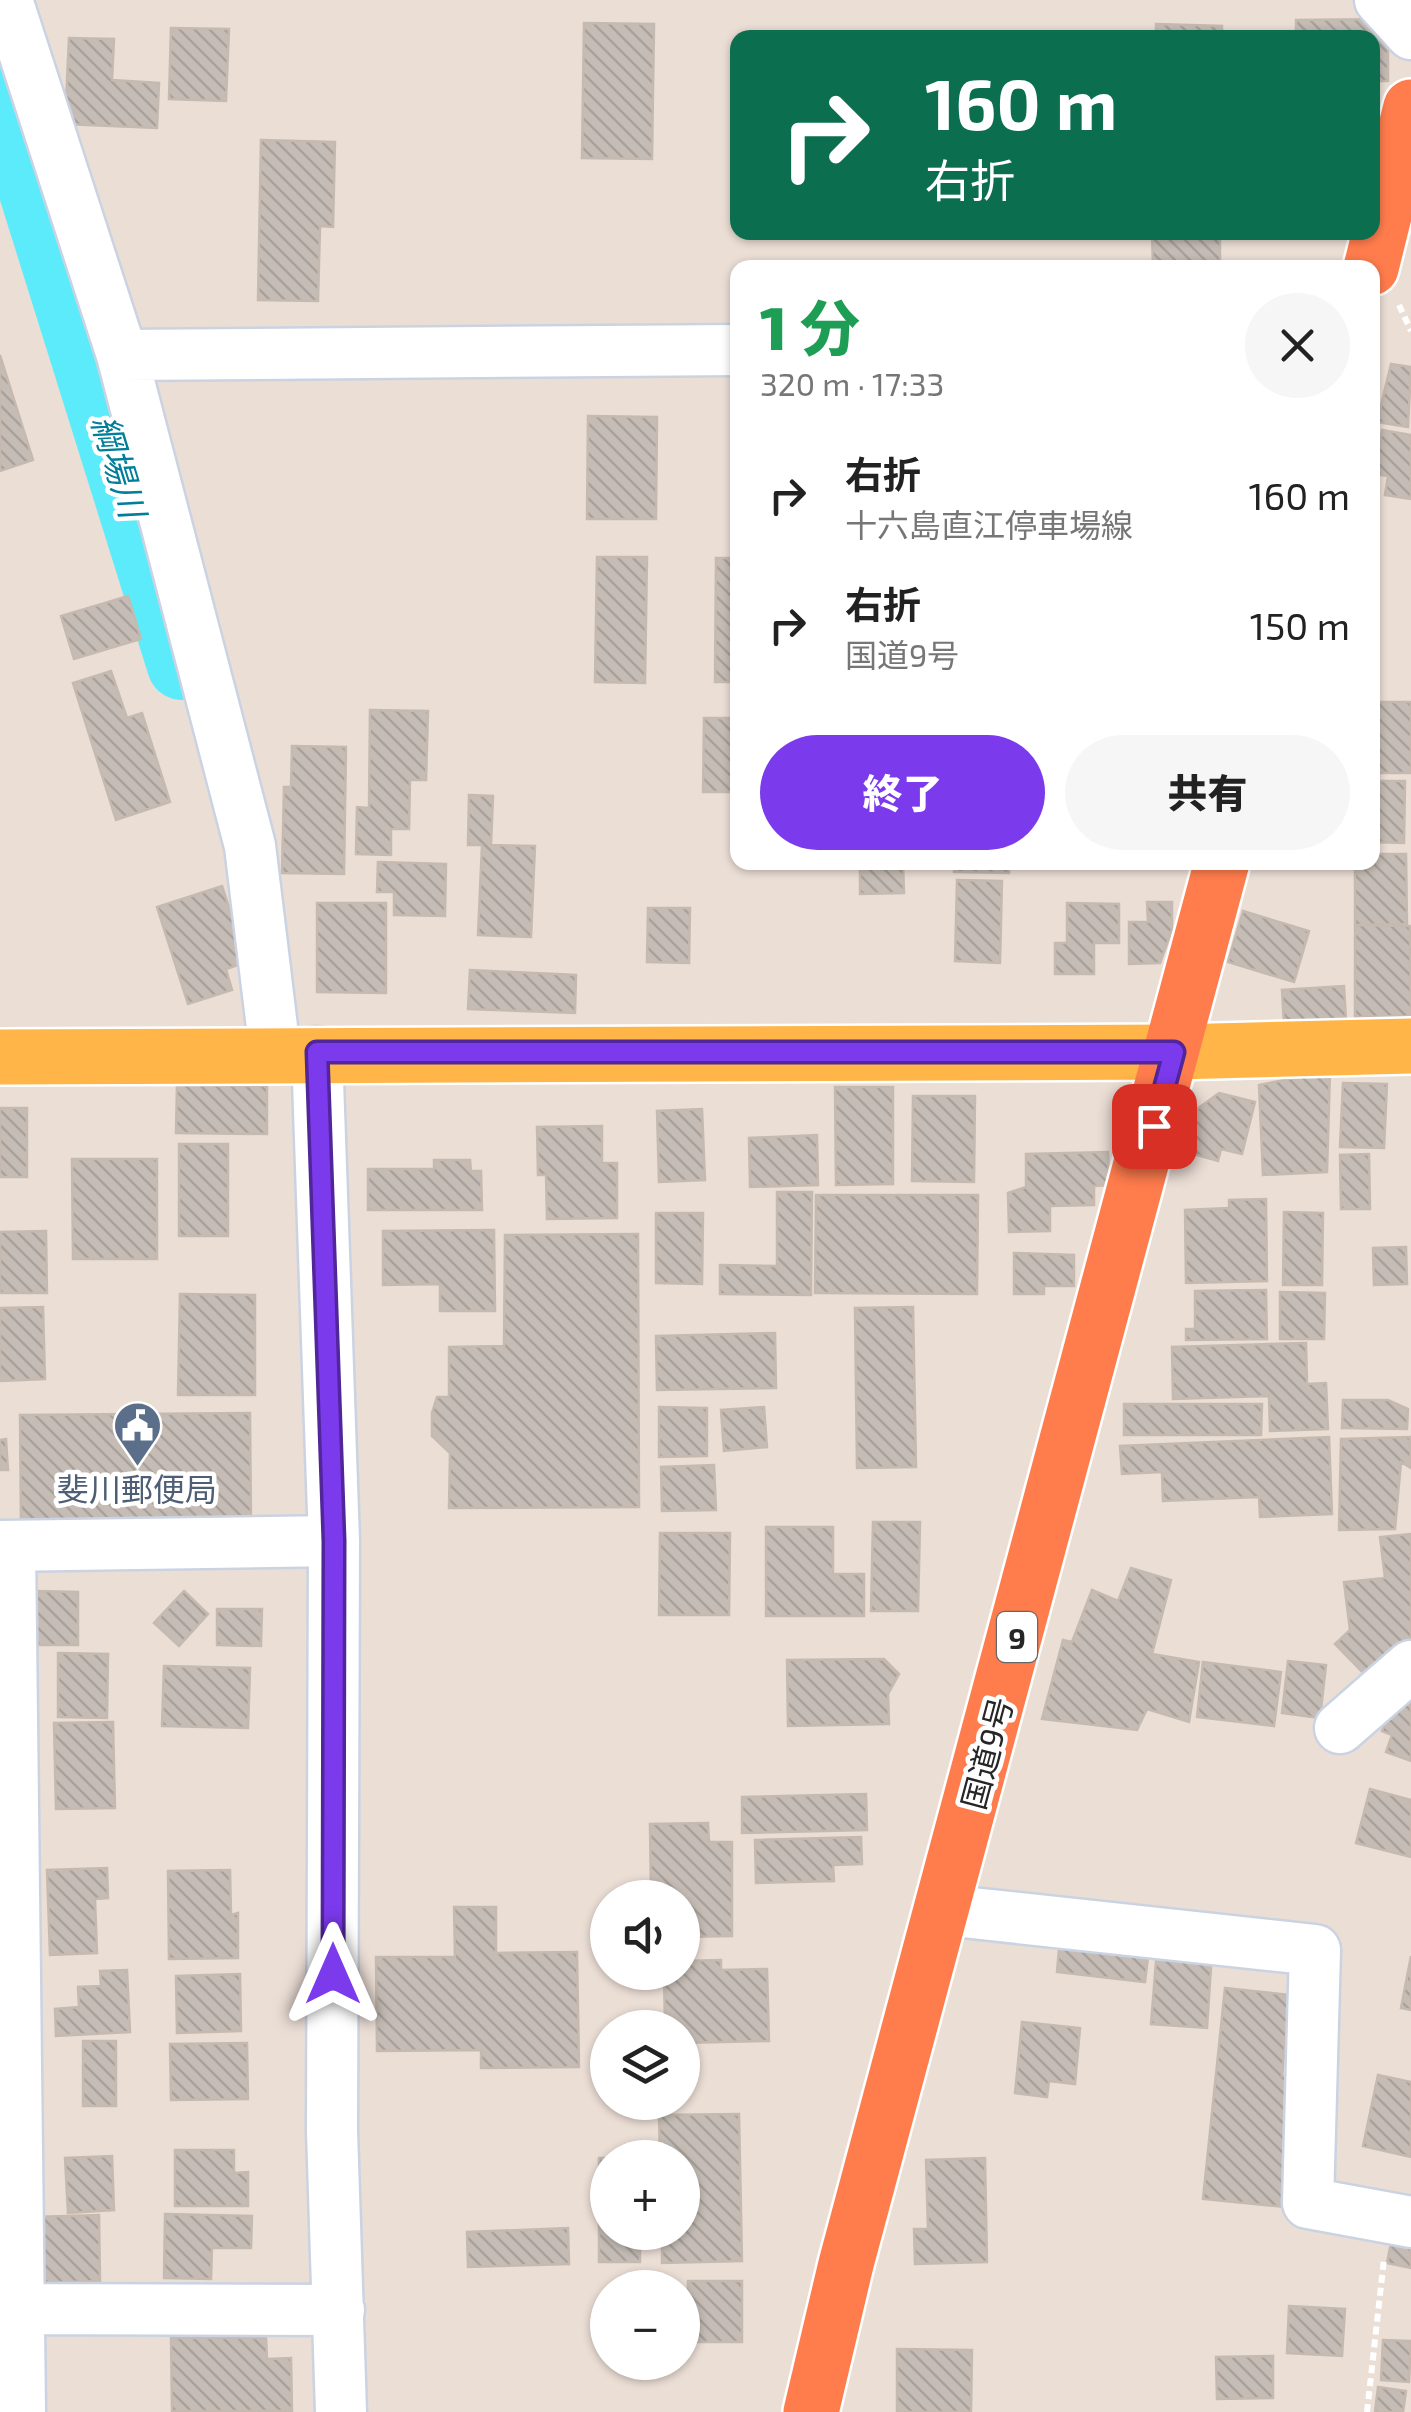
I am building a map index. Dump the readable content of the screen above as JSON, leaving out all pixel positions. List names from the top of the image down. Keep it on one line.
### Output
{"streets":{"highway":["9","国道9号"]},"water":["綱場川"],"places":{"public building":["斐川郵便局"]},"page":{"turn":["160 m","右折"],"heading":["1 分","320 m · 17:33"],"list":[{"name":"右折","note":"十六島直江停車場線","value":"160 m"},{"name":"右折","note":"国道9号","value":"150 m"}],"buttons":["終了","共有"],"map_buttons":["+","−"]}}
